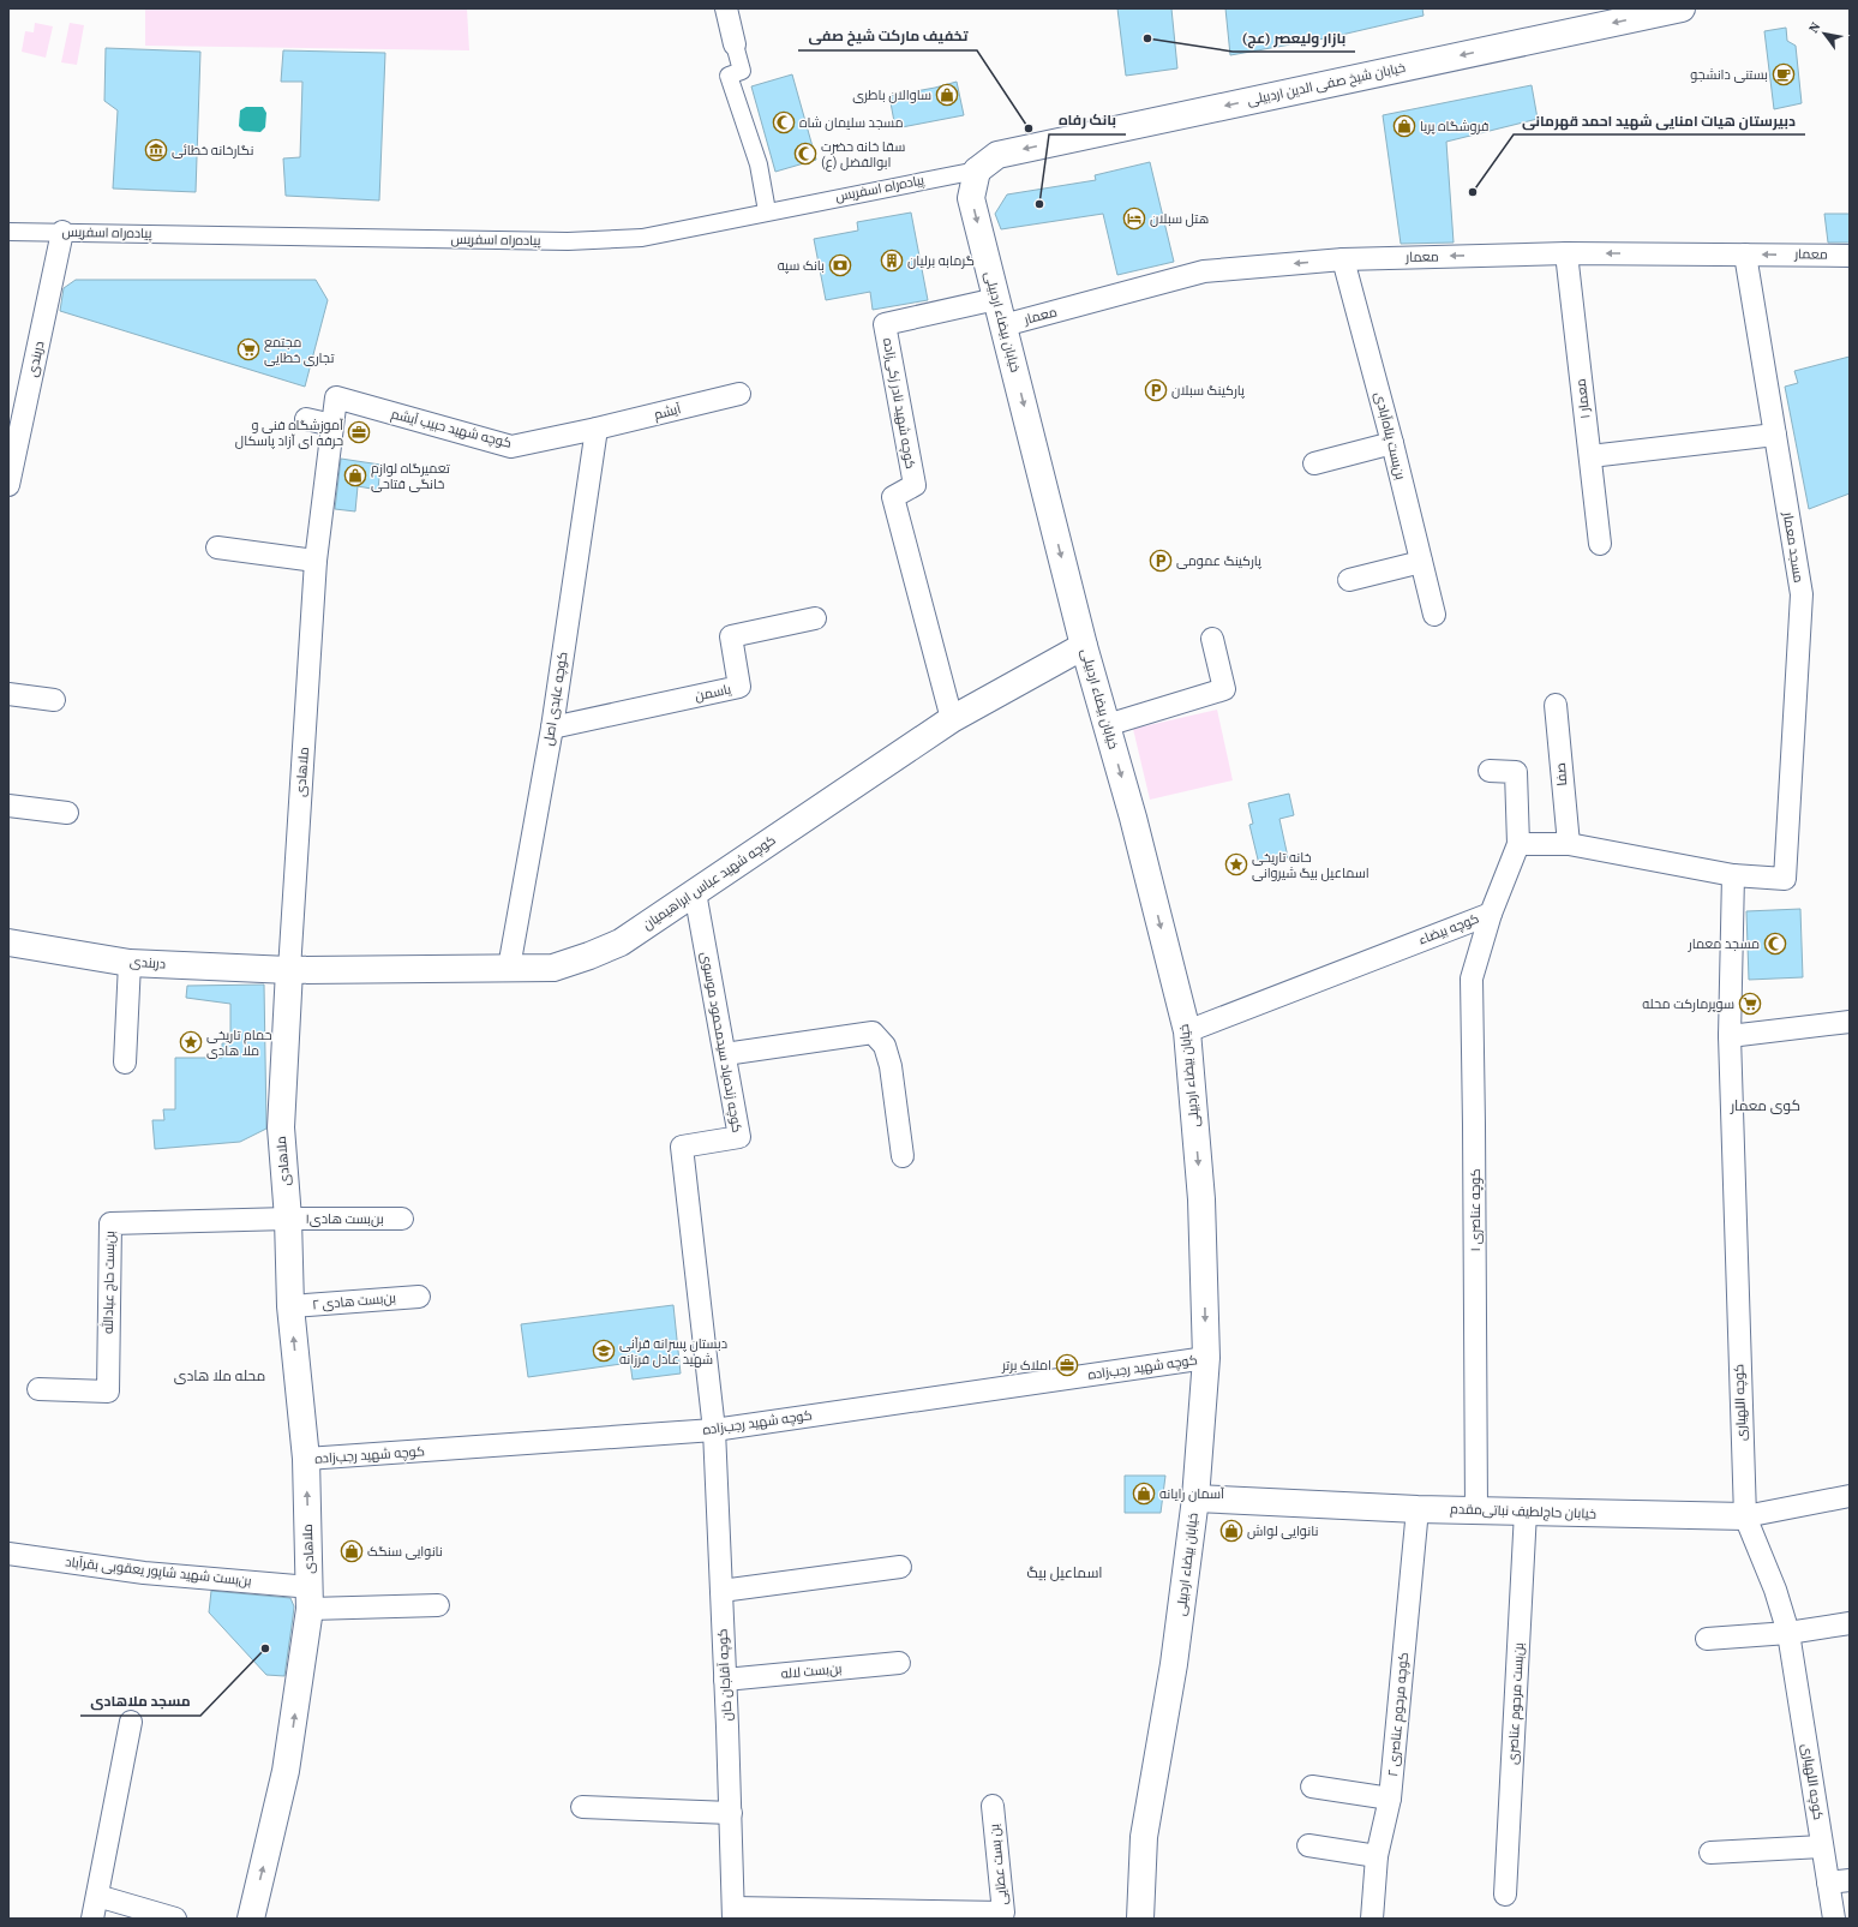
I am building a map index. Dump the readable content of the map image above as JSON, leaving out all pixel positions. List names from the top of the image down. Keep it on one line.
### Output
{"streets":{"street":["خیابان شیخ صفی الدین اردبیلی","پیاده‌راه اسفریس","معمار","خیابان بیضاء اردبیلی","دربندی","معمار ۱","کوچه شهید نادر زکی‌زاده","آیشم","کوچه شهید حبیب آیشم","بن‌بست پناه‌آبادی","مسجد معمار","یاسمن","کوچه عابدی اصل","ملاهادی","صفا","کوچه شهید عباس ابراهیمیان","کوچه بیضاء","کوچه زنده‌یاد سیدمحمود موسوی","کوچه عناصری ۱","بن‌بست هادی۱","بن‌بست حاج عبادالله","بن‌بست هادی ۲","کوچه شهید رجب‌زاده","کوچه اللهیاری","خیابان حاج‌لطیف نباتی‌مقدم","بن‌بست شهید شاپور یعقوبی بقرآباد","بن‌بست لاله","کوچه آقاجان خان","بن‌بست مرحوم عناصری","کوچه مرحوم عناصری ۲","بن بست عطایی"]},"crossings":[["خیابان شیخ صفی الدین اردبیلی","پیاده‌راه اسفریس"],["خیابان شیخ صفی الدین اردبیلی","خیابان بیضاء اردبیلی"],["پیاده‌راه اسفریس","خیابان بیضاء اردبیلی"],["پیاده‌راه اسفریس","دربندی"],["معمار","خیابان بیضاء اردبیلی"],["معمار","معمار ۱"],["معمار","بن‌بست پناه‌آبادی"],["معمار","مسجد معمار"],["خیابان بیضاء اردبیلی","کوچه شهید نادر زکی‌زاده"],["خیابان بیضاء اردبیلی","کوچه شهید عباس ابراهیمیان"],["خیابان بیضاء اردبیلی","کوچه بیضاء"],["خیابان بیضاء اردبیلی","کوچه شهید رجب‌زاده"],["خیابان بیضاء اردبیلی","خیابان حاج‌لطیف نباتی‌مقدم"],["دربندی","ملاهادی"],["دربندی","کوچه شهید عباس ابراهیمیان"],["کوچه شهید نادر زکی‌زاده","کوچه شهید عباس ابراهیمیان"],["آیشم","کوچه شهید حبیب آیشم"],["آیشم","کوچه عابدی اصل"],["کوچه شهید حبیب آیشم","کوچه عابدی اصل"],["کوچه شهید حبیب آیشم","ملاهادی"],["مسجد معمار","کوچه اللهیاری"],["یاسمن","کوچه عابدی اصل"],["کوچه عابدی اصل","کوچه شهید عباس ابراهیمیان"],["ملاهادی","کوچه شهید عباس ابراهیمیان"],["ملاهادی","بن‌بست هادی۱"],["ملاهادی","بن‌بست حاج عبادالله"],["ملاهادی","بن‌بست هادی ۲"],["ملاهادی","کوچه شهید رجب‌زاده"],["ملاهادی","بن‌بست شهید شاپور یعقوبی بقرآباد"],["کوچه شهید عباس ابراهیمیان","کوچه زنده‌یاد سیدمحمود موسوی"],["کوچه بیضاء","کوچه عناصری ۱"],["کوچه زنده‌یاد سیدمحمود موسوی","کوچه شهید رجب‌زاده"],["کوچه زنده‌یاد سیدمحمود موسوی","کوچه آقاجان خان"],["کوچه عناصری ۱","خیابان حاج‌لطیف نباتی‌مقدم"],["بن‌بست هادی۱","بن‌بست حاج عبادالله"],["کوچه شهید رجب‌زاده","کوچه آقاجان خان"],["کوچه اللهیاری","خیابان حاج‌لطیف نباتی‌مقدم"],["خیابان حاج‌لطیف نباتی‌مقدم","بن‌بست مرحوم عناصری"],["خیابان حاج‌لطیف نباتی‌مقدم","کوچه مرحوم عناصری ۲"],["بن‌بست لاله","کوچه آقاجان خان"],["کوچه آقاجان خان","بن بست عطایی"]],"one_way":["خیابان شیخ صفی الدین اردبیلی","معمار","خیابان بیضاء اردبیلی","ملاهادی"],"districts":["کوی معمار","محله ملا هادی","اسماعیل بیگ"],"places":{"other":["بازار ولیعصر (عج)","تخفیف مارکت شیخ صفی","دبیرستان هیات امنایی شهید احمد قهرمانی","بانک رفاه","مسجد ملاهادی"],"cafe":["بستنی دانشجو"],"shop":["ساوالان باطری","فروشگاه پریا","تعمیرگاه لوازم خانگی فتاحی","آسمان رایانه","نانوایی لواش","نانوایی سنگک"],"mosque":["مسجد سلیمان شاه","سقا خانه حضرت ابوالفضل (ع)","مسجد معمار"],"museum":["نگارخانه خطائی"],"hotel":["هتل سبلان"],"building":["گرمابه برلیان"],"bank":["بانک سپه"],"supermarket":["مجتمع تجاری خطایی","سوپرمارکت محله"],"parking":["پارکینگ سبلان","پارکینگ عمومی"],"office":["آموزشگاه فنی و حرفه ای آزاد پاسکال","املاک برتر"],"place":["خانه تاریخی اسماعیل بیگ شیروانی","حمام تاریخی ملا هادی"],"school or university":["دبستان پسرانه قرآنی شهید عادل فرزانه"]},"north":"top left"}
